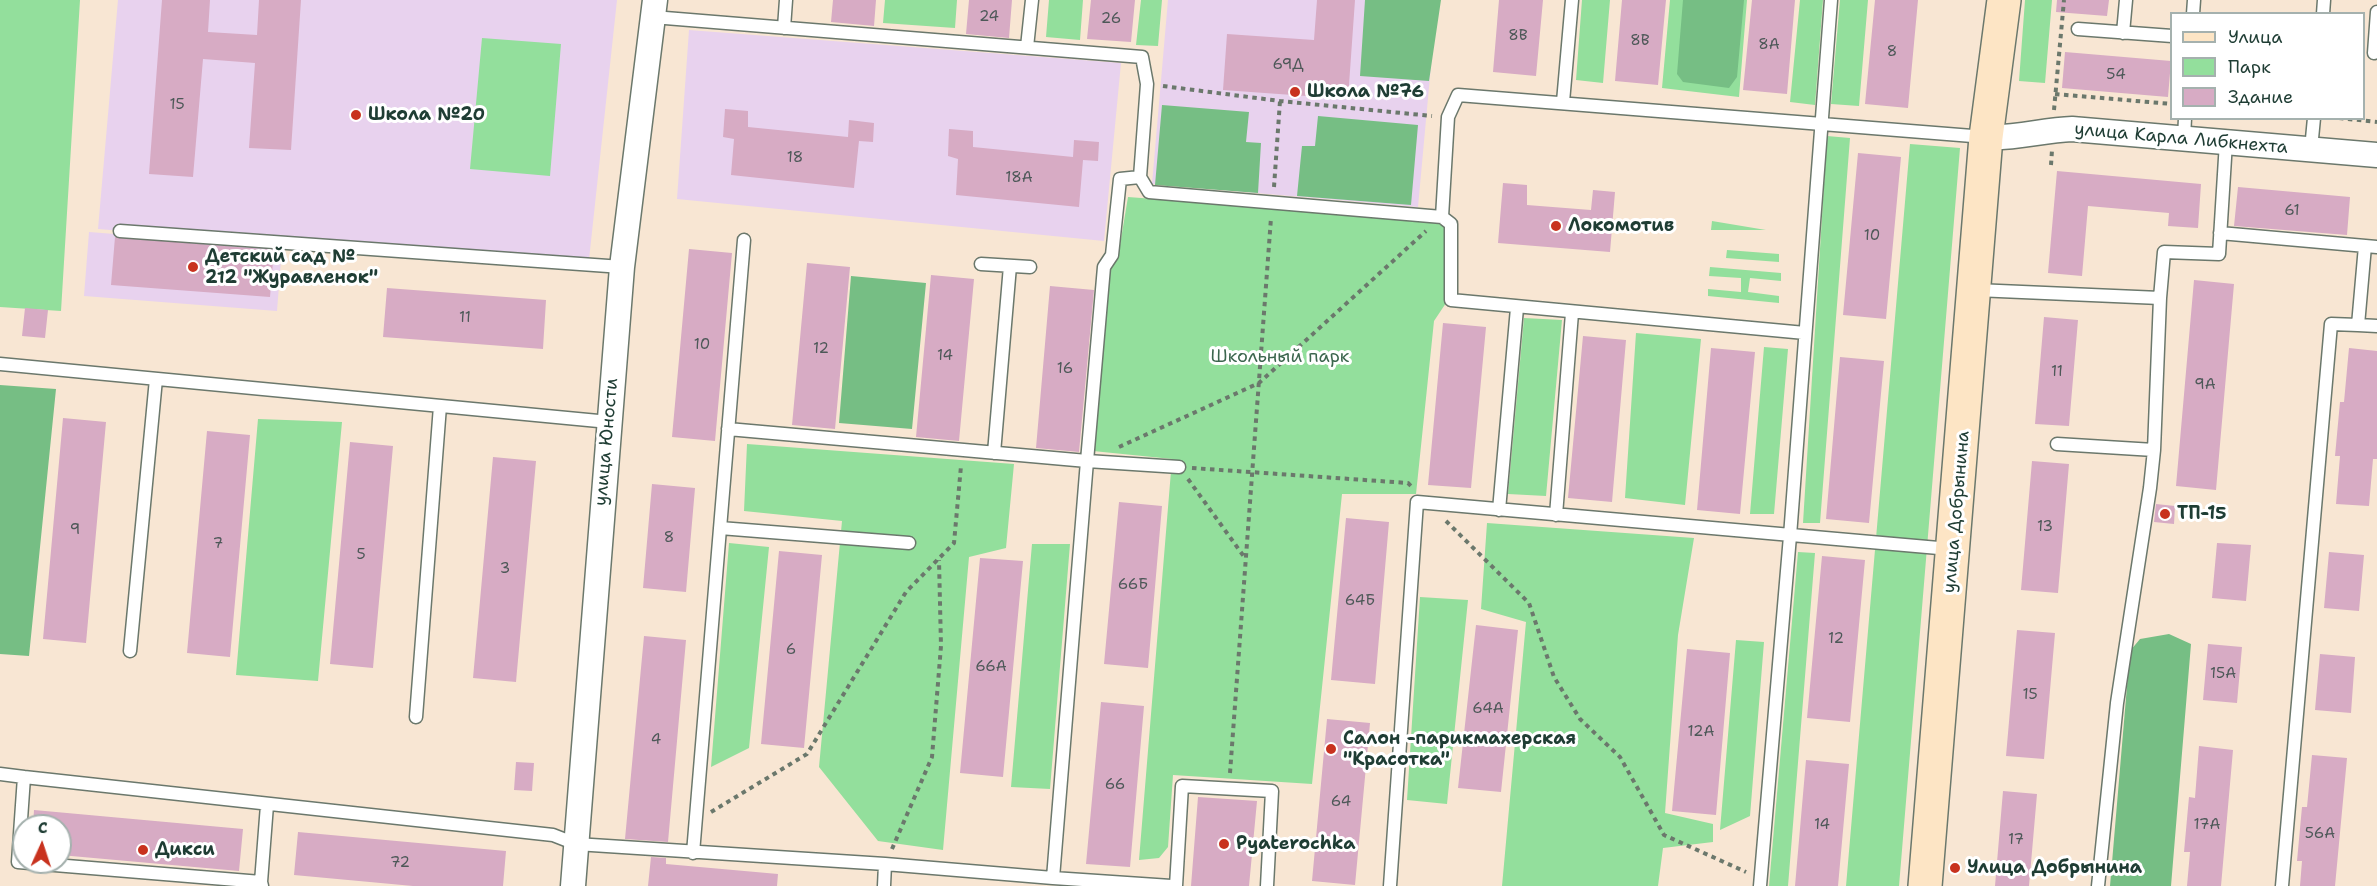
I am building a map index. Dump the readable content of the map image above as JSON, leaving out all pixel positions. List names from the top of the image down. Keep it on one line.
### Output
{"streets":{"main road":["улица Добрынина"],"street":["улица Карла Либкнехта","улица Юности"]},"crossings":[["улица Карла Либкнехта","улица Добрынина"]],"parks":["Школьный парк"],"places":["Школа №76","Школа №20","Локомотив","Детский сад № 212 \"Журавленок\"","ТП-15","Салон -парикмахерская \"Красотка\"","Pyaterochka","Дикси","Улица Добрынина"],"house_numbers":["24","26","8В","8В","8А","8","69Д","54","15","18","18А","61","10","11","10","12","14","16","11","9А","13","9","8","7","5","3","66Б","64Б","12","6","66А","15А","15","64А","12А","4","66","64","14","17А","56А","17","72"],"legend":["Улица","Парк","Здание"],"north":"top"}
